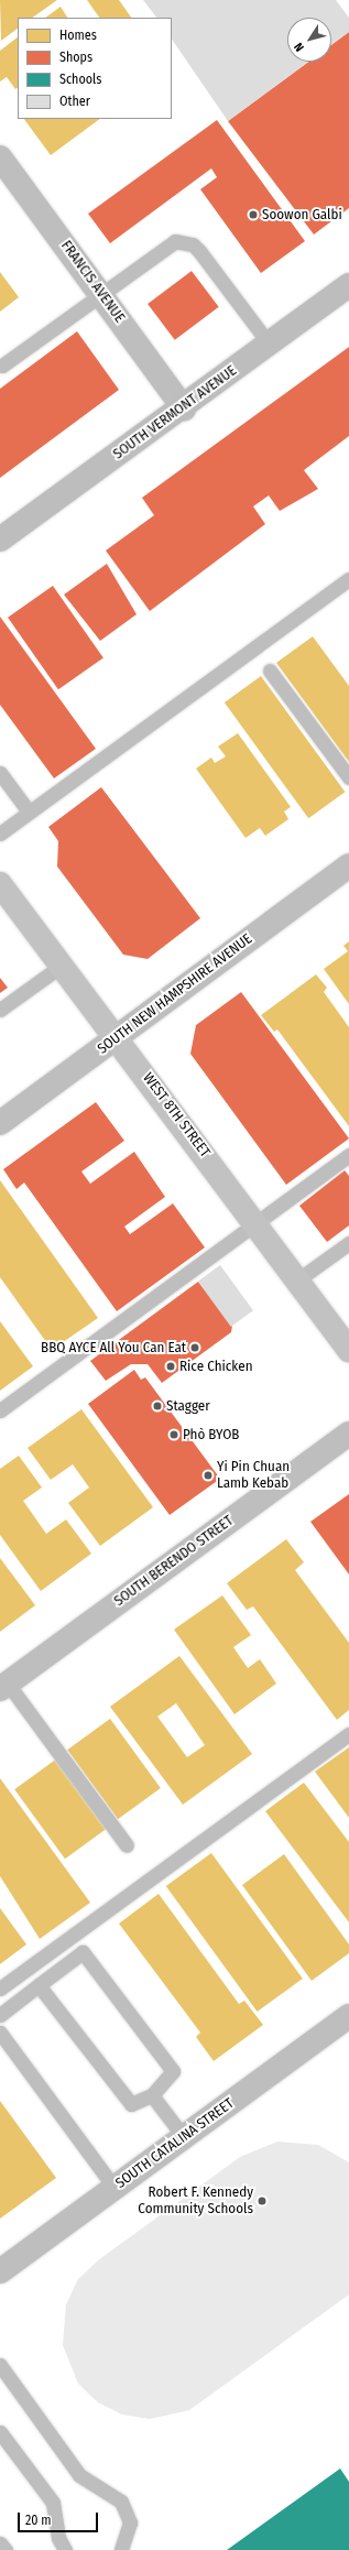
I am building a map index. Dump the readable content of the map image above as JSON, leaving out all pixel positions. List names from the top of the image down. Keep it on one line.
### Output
{"streets":{"main road":["SOUTH VERMONT AVENUE","WEST 8TH STREET"],"street":["FRANCIS AVENUE","SOUTH NEW HAMPSHIRE AVENUE","SOUTH BERENDO STREET","SOUTH CATALINA STREET"]},"crossings":[["FRANCIS AVENUE","SOUTH VERMONT AVENUE"],["SOUTH NEW HAMPSHIRE AVENUE","WEST 8TH STREET"]],"places":["Soowon Galbi","BBQ AYCE All You Can Eat","Rice Chicken","Stagger","Phò BYOB","Yi Pin Chuan Lamb Kebab","Robert F. Kennedy Community Schools"],"legend":["Homes","Shops","Schools","Other"],"scale_bar":"20 m","north":"bottom left"}
